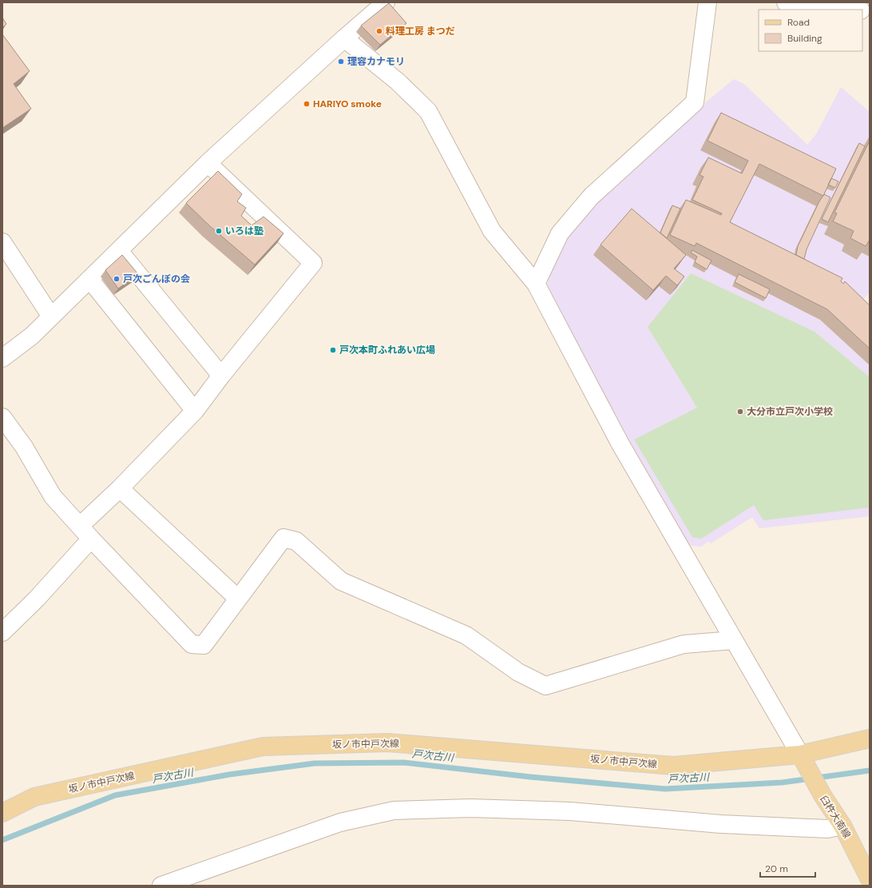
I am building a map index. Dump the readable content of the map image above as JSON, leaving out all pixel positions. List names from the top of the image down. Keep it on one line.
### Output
{"streets":{"main road":["坂ノ市中戸次線","臼杵大南線"]},"crossings":[["坂ノ市中戸次線","臼杵大南線"]],"water":["戸次古川"],"places":["料理工房 まつだ","理容カナモリ","HARIYO smoke","いろは塾","戸次ごんぼの会","戸次本町ふれあい広場","大分市立戸次小学校"],"legend":["Road","Building"],"scale_bar":"20 m"}
